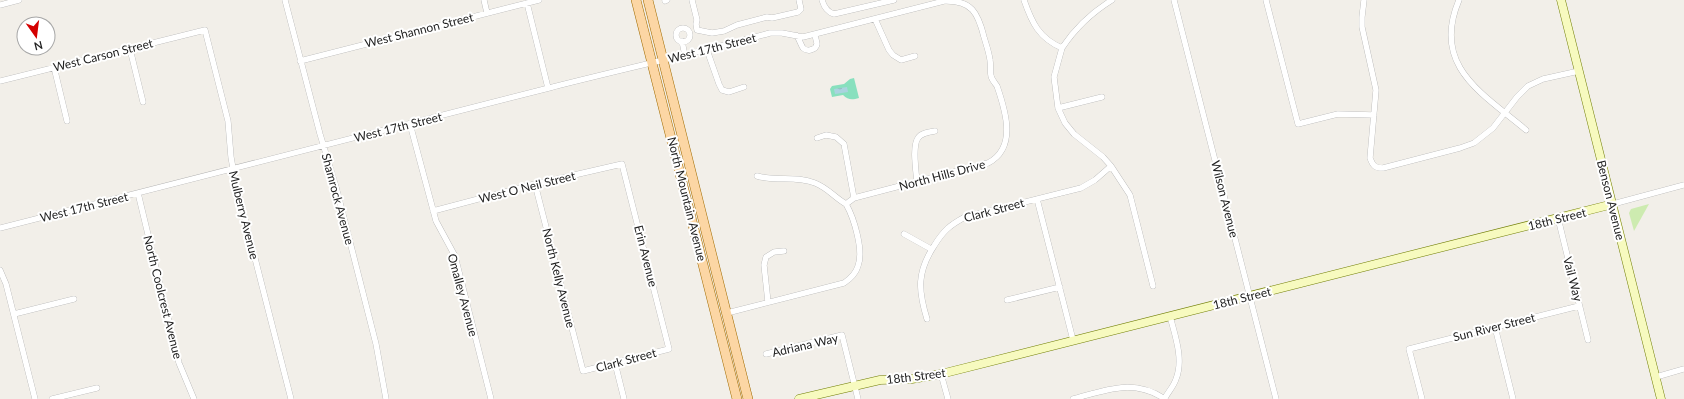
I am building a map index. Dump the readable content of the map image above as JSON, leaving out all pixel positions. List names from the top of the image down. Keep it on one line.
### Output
{"streets":{"main road":["North Mountain Avenue","Benson Avenue","18th Street"],"street":["West Shannon Street","West 17th Street","West Carson Street","North Hills Drive","West O Neil Street","Shamrock Avenue","Wilson Avenue","Clark Street","Mulberry Avenue","Erin Avenue","North Kelly Avenue","Vail Way","Omalley Avenue","North Coolcrest Avenue","Sun River Street","Adriana Way"]},"crossings":[["West Shannon Street","Shamrock Avenue"],["West 17th Street","North Hills Drive"],["West 17th Street","Shamrock Avenue"],["West 17th Street","North Mountain Avenue"],["West 17th Street","Mulberry Avenue"],["West 17th Street","Omalley Avenue"],["West 17th Street","North Coolcrest Avenue"],["West Carson Street","Mulberry Avenue"],["West O Neil Street","Erin Avenue"],["West O Neil Street","North Kelly Avenue"],["West O Neil Street","Omalley Avenue"],["Wilson Avenue","18th Street"],["Benson Avenue","18th Street"],["Clark Street","Erin Avenue"],["Clark Street","North Kelly Avenue"],["18th Street","Vail Way"],["18th Street","Adriana Way"],["Vail Way","Sun River Street"]],"north":"bottom"}
